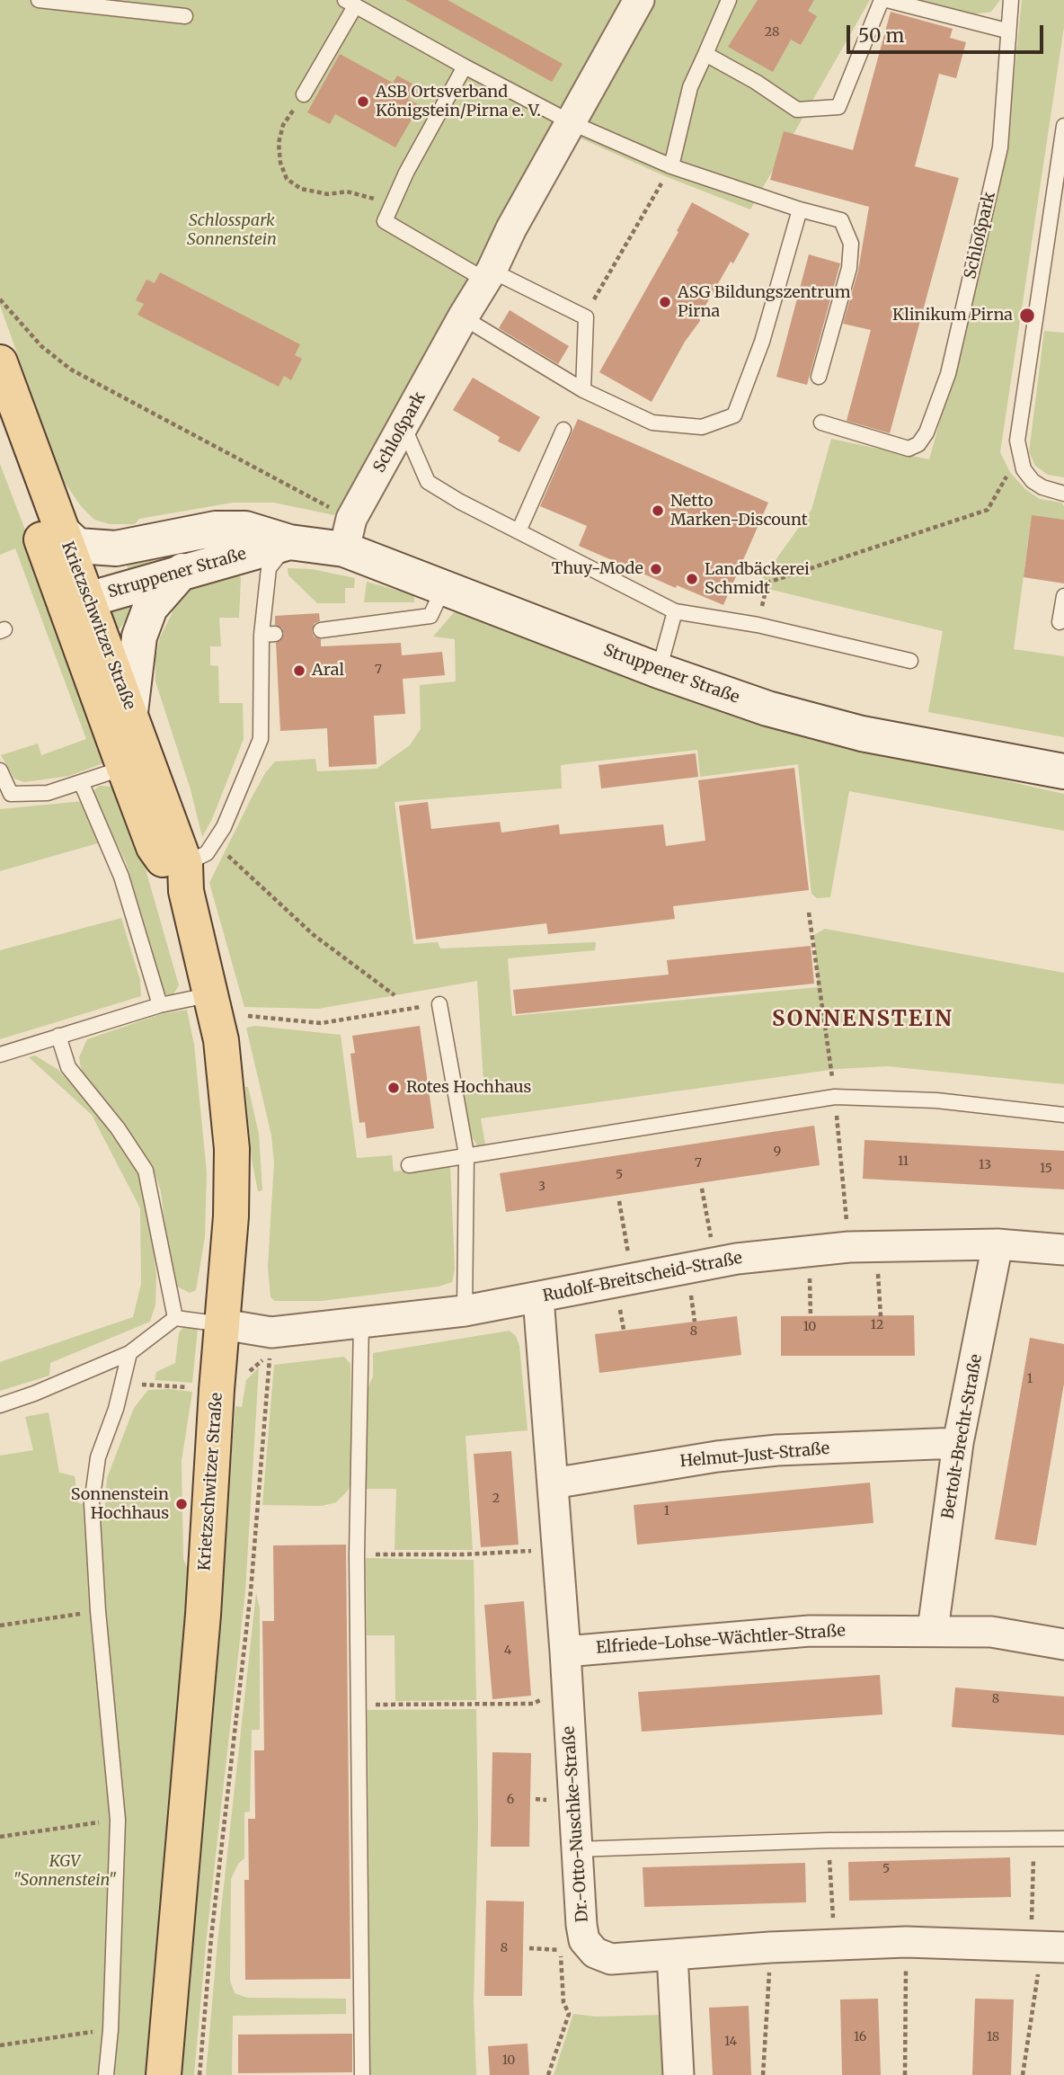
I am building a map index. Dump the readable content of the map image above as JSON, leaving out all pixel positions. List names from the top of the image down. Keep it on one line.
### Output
{"streets":{"main road":["Struppener Straße","Krietzschwitzer Straße"],"street":["Schloßpark","Rudolf-Breitscheid-Straße","Bertolt-Brecht-Straße","Helmut-Just-Straße","Elfriede-Lohse-Wächtler-Straße","Dr.-Otto-Nuschke-Straße"]},"crossings":[["Schloßpark","Struppener Straße"],["Struppener Straße","Krietzschwitzer Straße"],["Krietzschwitzer Straße","Rudolf-Breitscheid-Straße"],["Rudolf-Breitscheid-Straße","Bertolt-Brecht-Straße"],["Rudolf-Breitscheid-Straße","Dr.-Otto-Nuschke-Straße"],["Bertolt-Brecht-Straße","Helmut-Just-Straße"],["Bertolt-Brecht-Straße","Elfriede-Lohse-Wächtler-Straße"],["Helmut-Just-Straße","Dr.-Otto-Nuschke-Straße"],["Elfriede-Lohse-Wächtler-Straße","Dr.-Otto-Nuschke-Straße"]],"districts":["SONNENSTEIN"],"parks":["Schlosspark Sonnenstein","KGV \"Sonnenstein\""],"places":["ASB Ortsverband Königstein/Pirna e. V.","ASG Bildungszentrum Pirna","Klinikum Pirna","Netto Marken-Discount","Thuy-Mode","Landbäckerei Schmidt","Aral","Rotes Hochhaus","Sonnenstein Hochhaus"],"house_numbers":["28","7","9","11","7","13","15","5","3","12","10","8","1","2","1","4","8","6","5","8","16","18","14","10"],"scale_bar":"50 m"}
